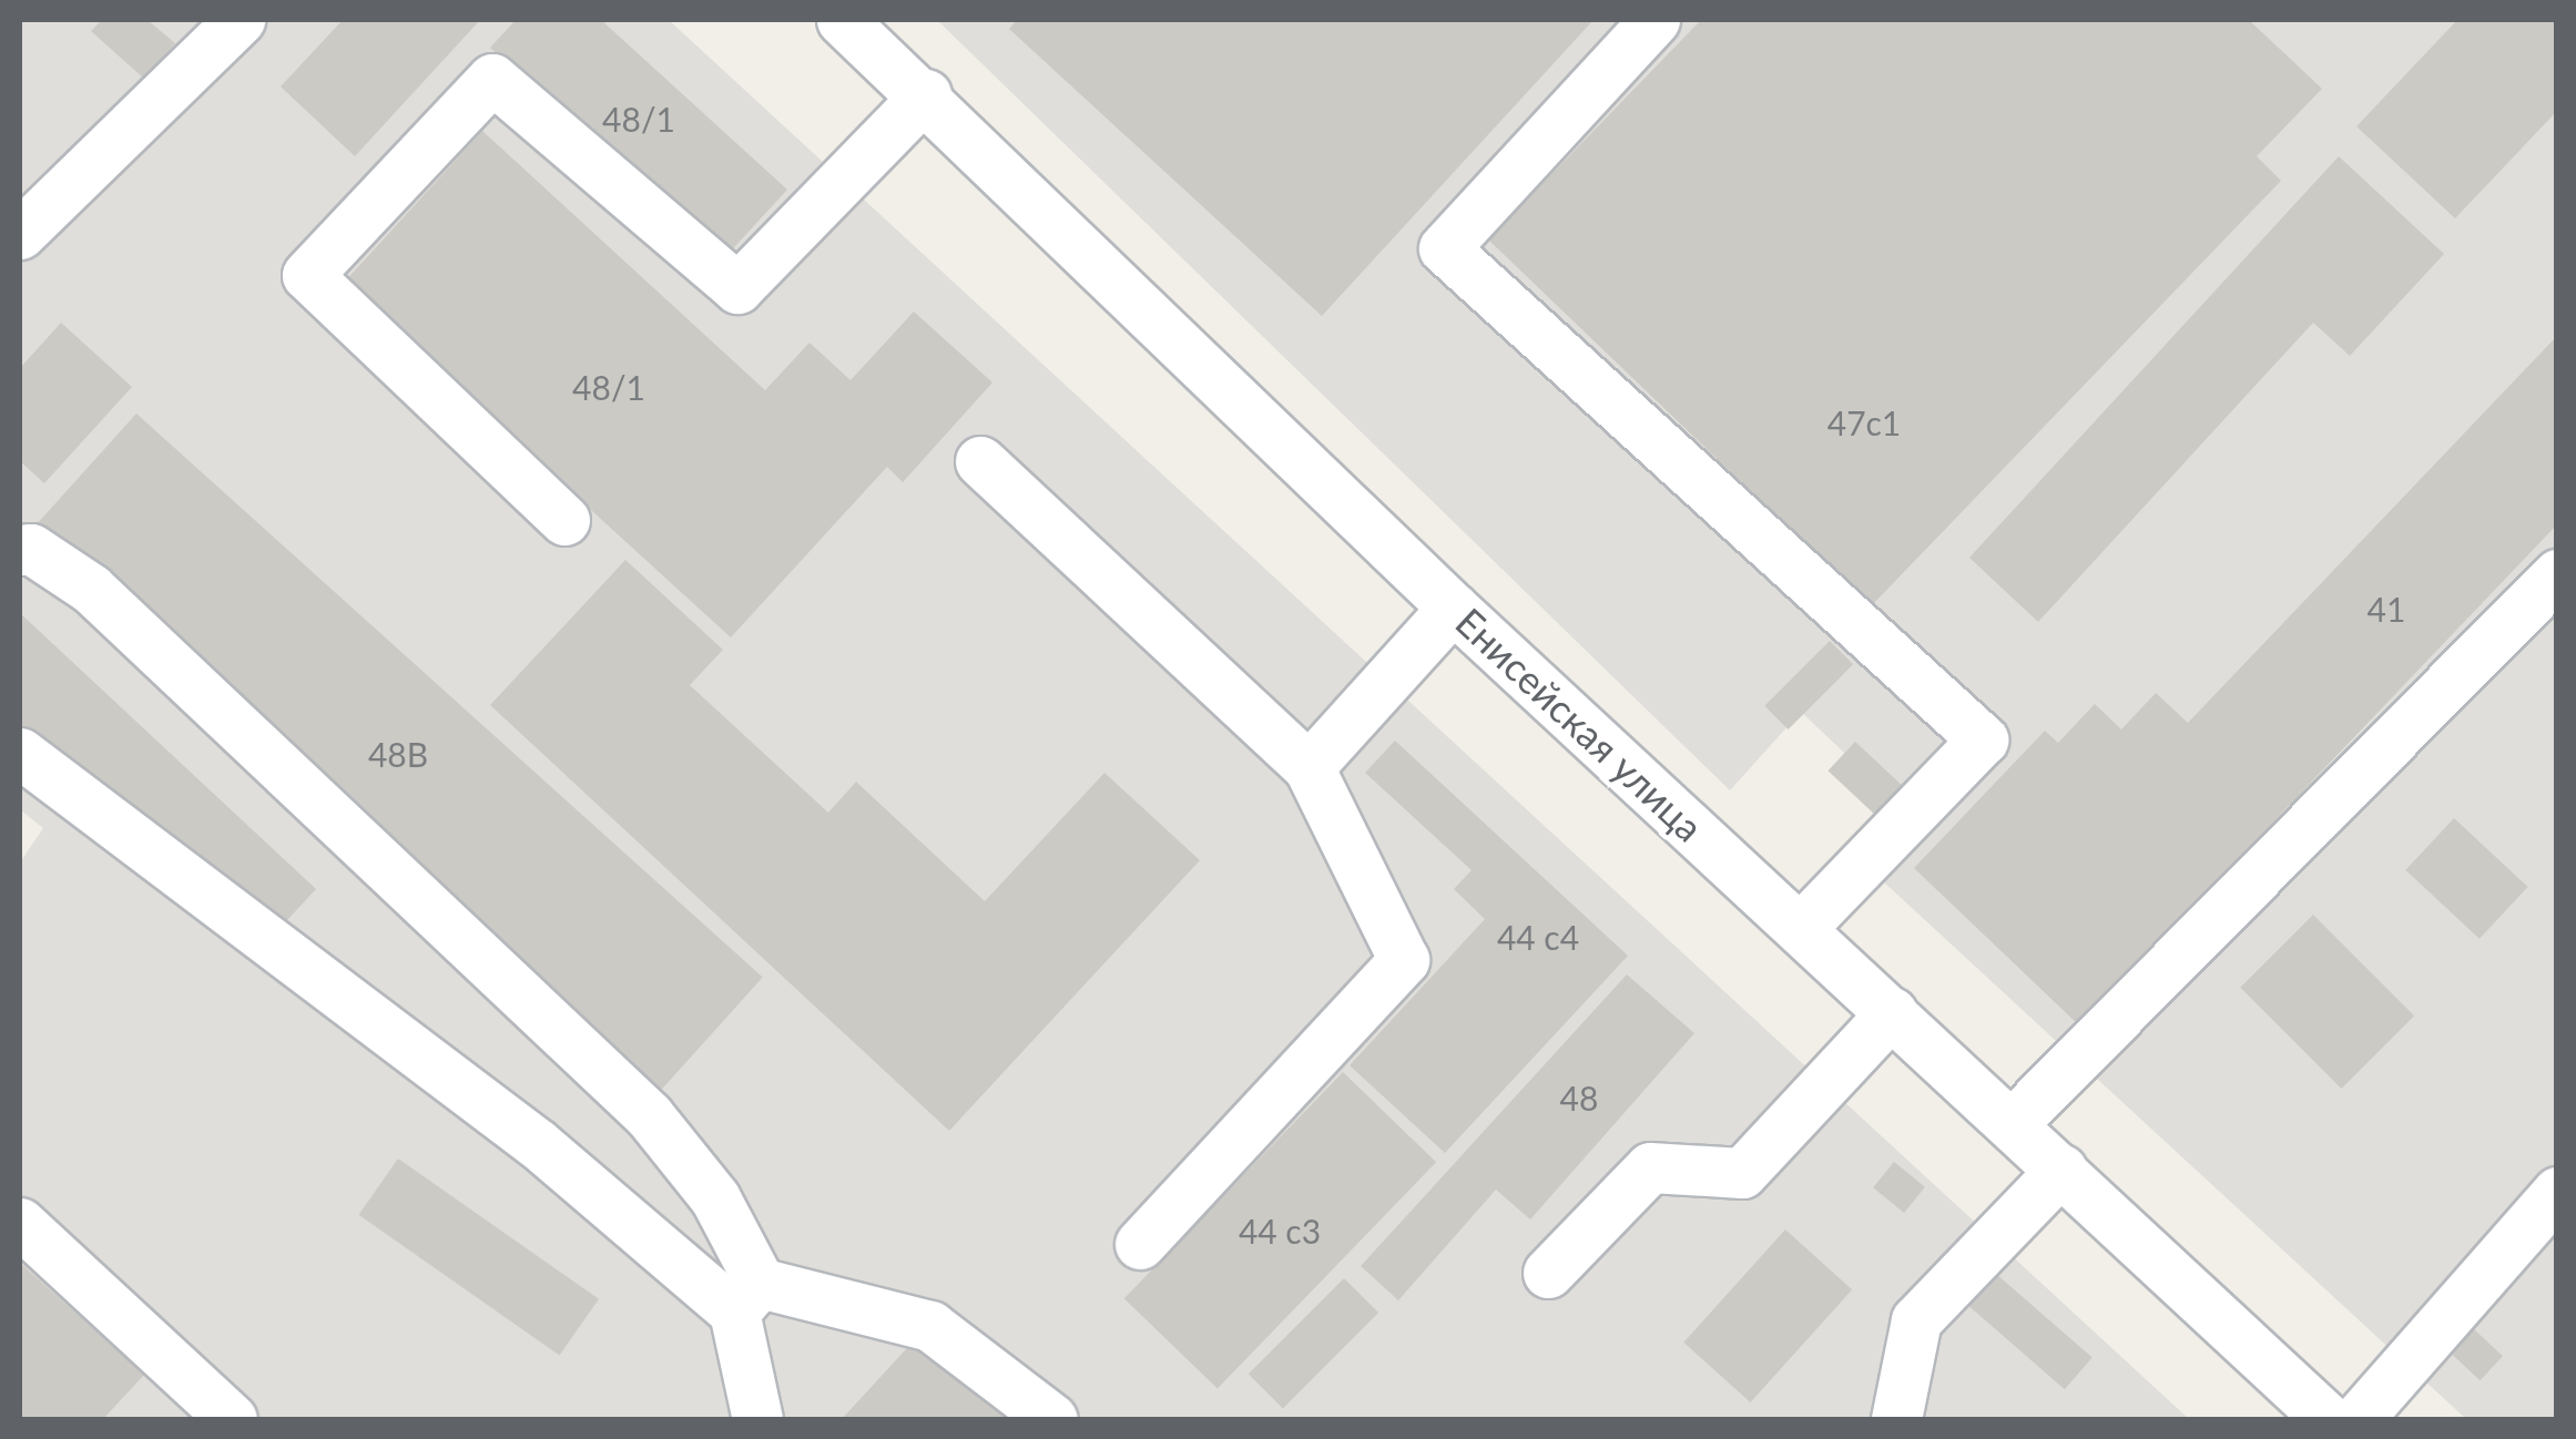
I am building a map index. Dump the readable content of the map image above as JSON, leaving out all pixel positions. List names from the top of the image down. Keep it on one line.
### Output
{"streets":{"street":["Енисейская улица"]},"house_numbers":["48/1","48/1","47с1","41","48В","44 с4","48","44 с3"]}
